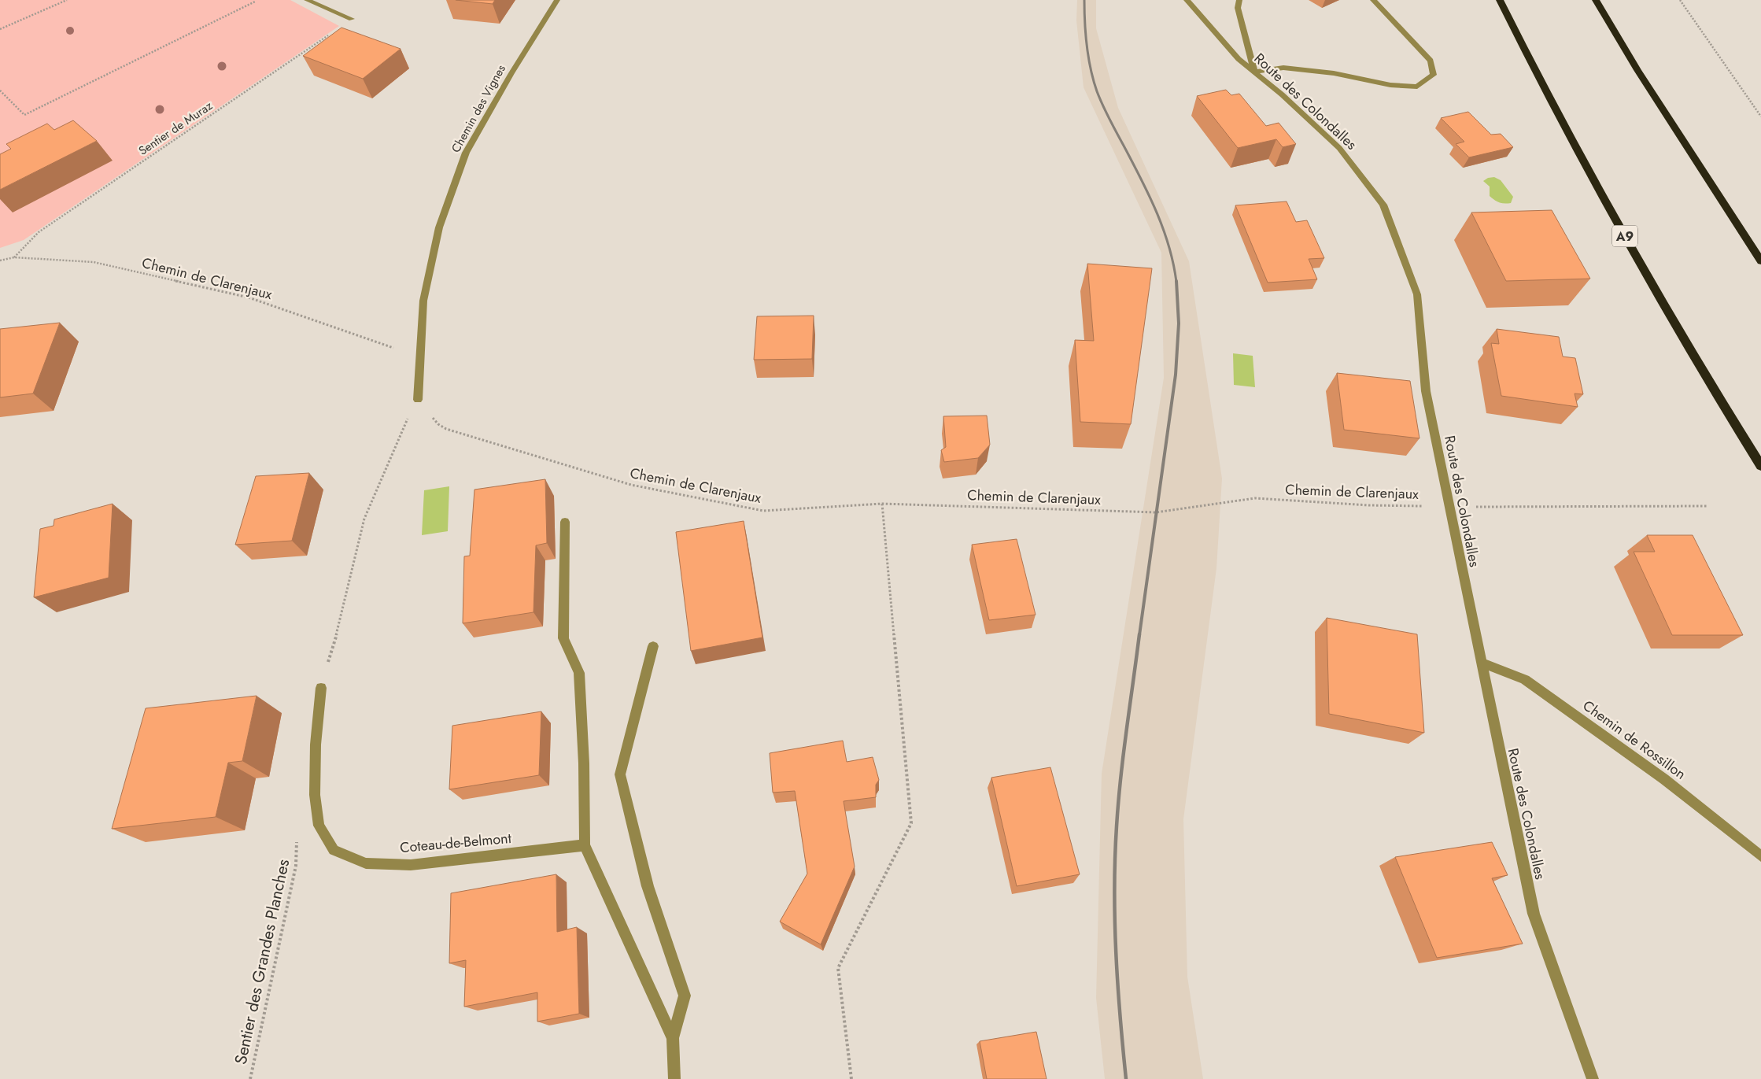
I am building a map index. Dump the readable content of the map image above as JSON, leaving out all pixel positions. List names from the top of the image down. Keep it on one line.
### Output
{"streets":{"highway":["A9"],"street":["Route des Colondalles","Chemin des Vignes","Chemin de Rossillon","Coteau-de-Belmont"],"path":["Sentier de Muraz","Chemin de Clarenjaux","Sentier des Grandes Planches"]},"crossings":[["Route des Colondalles","Chemin de Clarenjaux"],["Route des Colondalles","Chemin de Rossillon"],["Chemin des Vignes","Chemin de Clarenjaux"],["Sentier de Muraz","Chemin de Clarenjaux"]]}
